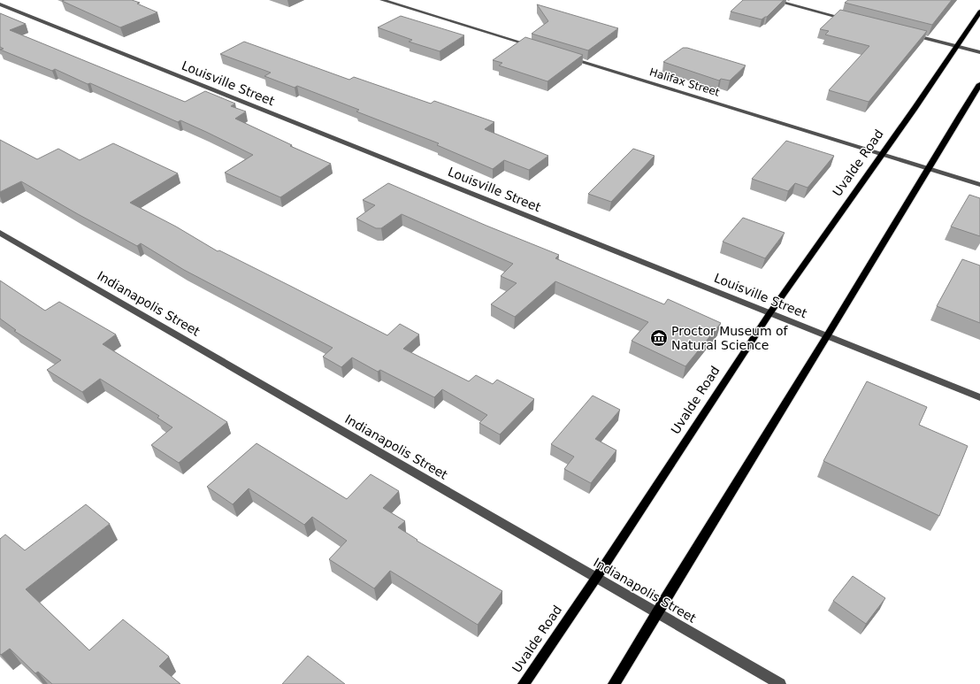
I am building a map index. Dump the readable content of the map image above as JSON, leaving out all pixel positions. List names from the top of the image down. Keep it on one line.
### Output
{"streets":{"main road":["Uvalde Road"],"street":["Halifax Street","Louisville Street","Indianapolis Street"]},"crossings":[["Halifax Street","Uvalde Road"],["Louisville Street","Uvalde Road"],["Uvalde Road","Indianapolis Street"]],"places":{"museum":["Proctor Museum of Natural Science"]}}
